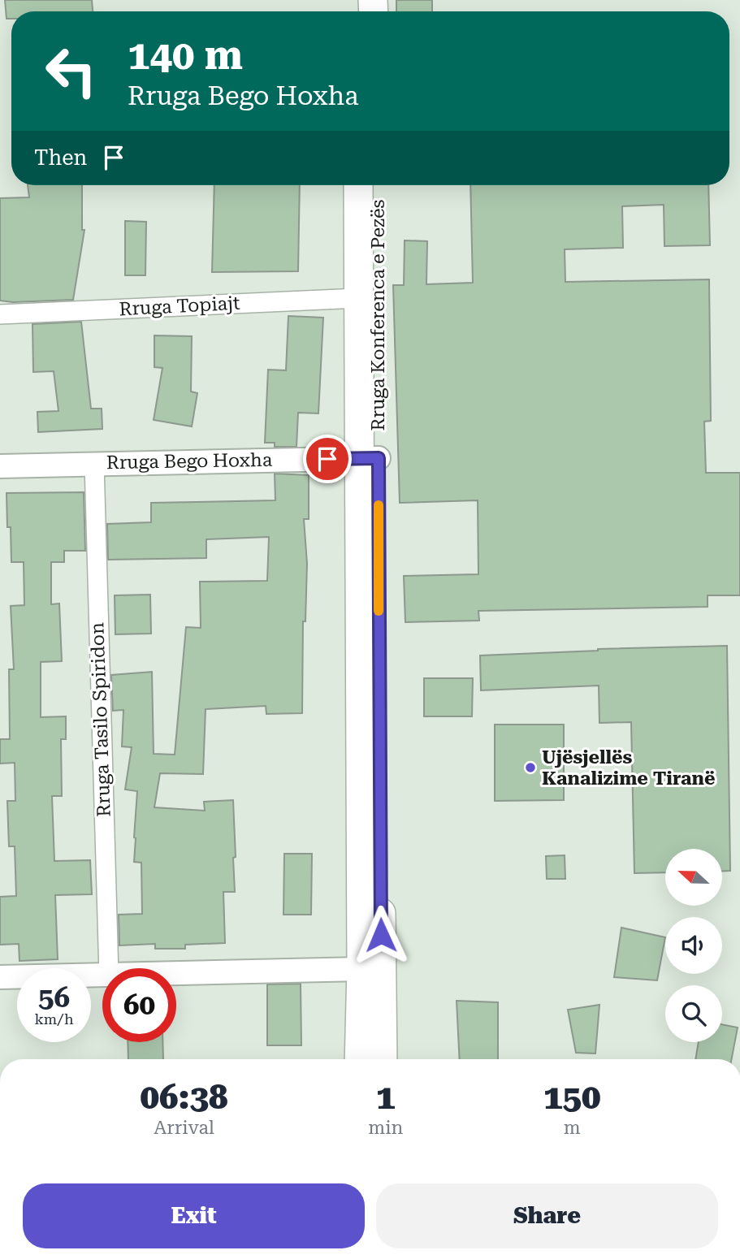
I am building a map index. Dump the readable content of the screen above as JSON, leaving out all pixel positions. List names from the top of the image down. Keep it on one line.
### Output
{"streets":{"main road":["Rruga Konferenca e Pezës"],"street":["Rruga Topiajt","Rruga Bego Hoxha","Rruga Tasilo Spiridon"]},"crossings":[["Rruga Topiajt","Rruga Konferenca e Pezës"],["Rruga Konferenca e Pezës","Rruga Bego Hoxha"],["Rruga Bego Hoxha","Rruga Tasilo Spiridon"]],"places":["Ujësjellës Kanalizime Tiranë"],"north":"left","page":{"turn":["140 m","Rruga Bego Hoxha"],"then":"Then","speed":"56 km/h","limit":"60","eta":["06:38","Arrival","1","min","150","m"],"buttons":["Exit","Share"]}}
